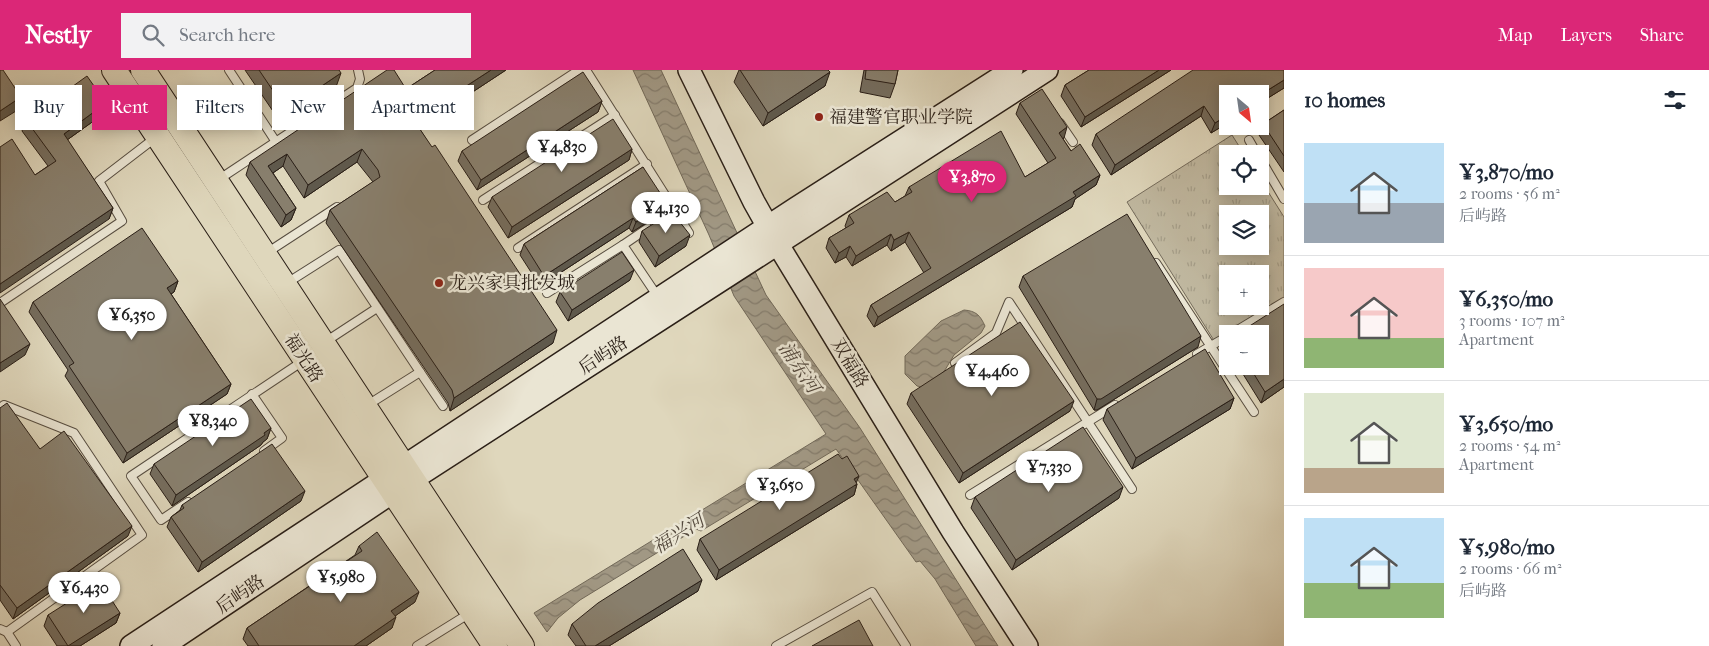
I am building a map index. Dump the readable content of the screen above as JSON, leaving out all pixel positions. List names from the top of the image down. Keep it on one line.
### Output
{"streets":{"main road":["后屿路","福光路","双福路"]},"crossings":[["后屿路","福光路"]],"water":["浦东河","福兴河"],"places":["福建警官职业学院","龙兴家具批发城"],"north":"bottom right","page":{"header":"Nestly","search":"Search here","nav":["Map","Layers","Share"],"heading":"10 homes","map_buttons":["+","−"],"chip":["Buy","Rent","Filters","New","Apartment"],"list":[{"name":"¥3,870/mo","note":"2 rooms · 56 m² · 后屿路"},{"name":"¥6,350/mo","note":"3 rooms · 107 m² · Apartment"},{"name":"¥3,650/mo","note":"2 rooms · 54 m² · Apartment"},{"name":"¥5,980/mo","note":"2 rooms · 66 m² · 后屿路"}],"price":["¥4,830","¥3,870","¥4,130","¥6,350","¥4,460","¥8,340","¥7,330","¥3,650","¥5,980","¥6,430"]}}
